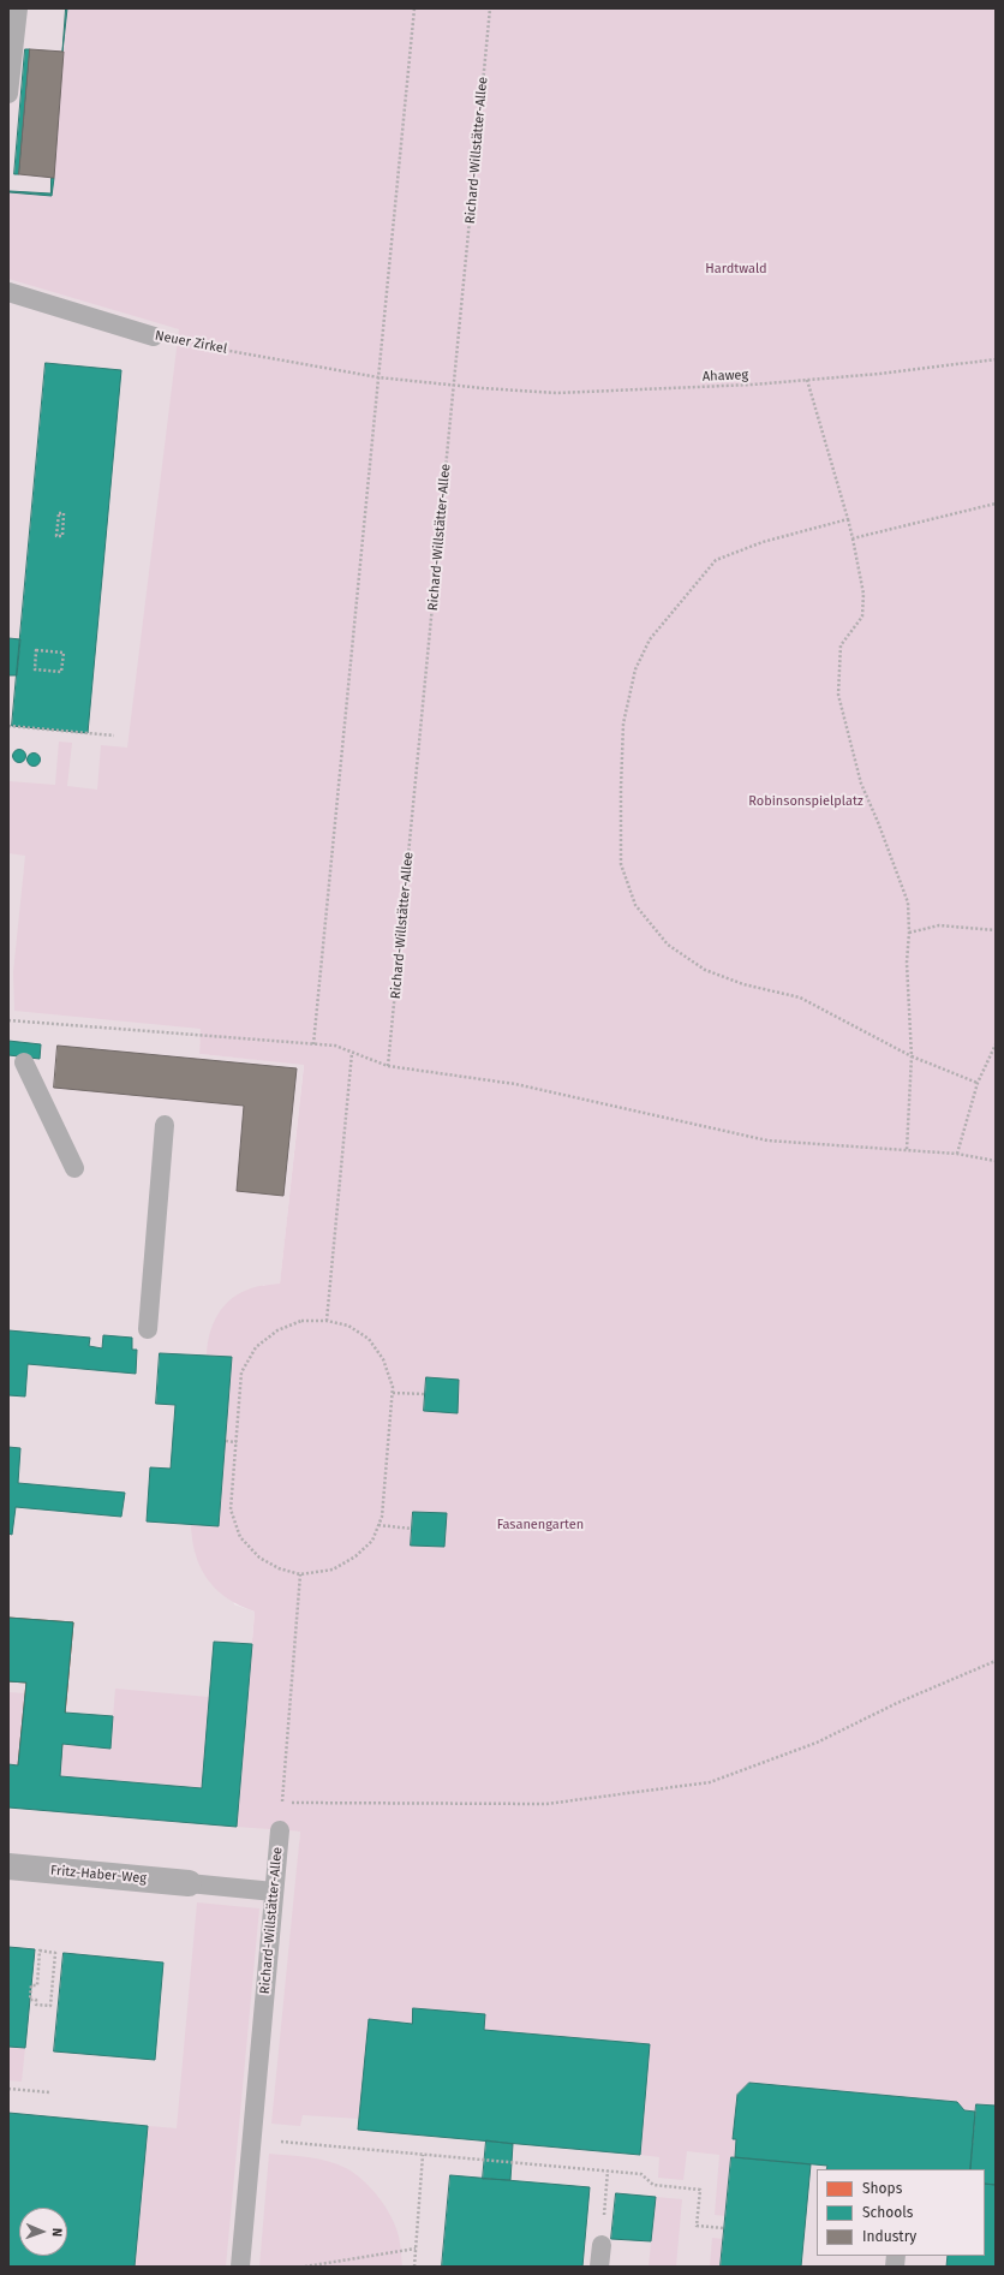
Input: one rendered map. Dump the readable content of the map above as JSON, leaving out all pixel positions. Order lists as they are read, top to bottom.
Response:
{
  "streets": {
    "street": ["Fritz-Haber-Weg"],
    "lane": ["Richard-Willstätter-Allee", "Neuer Zirkel"],
    "path": ["Ahaweg"]
  },
  "crossings": [
    ["Richard-Willstätter-Allee", "Neuer Zirkel"],
    ["Richard-Willstätter-Allee", "Ahaweg"],
    ["Neuer Zirkel", "Ahaweg"]
  ],
  "parks": ["Hardtwald", "Robinsonspielplatz", "Fasanengarten"],
  "legend": ["Shops", "Schools", "Industry"],
  "north": "right"
}
